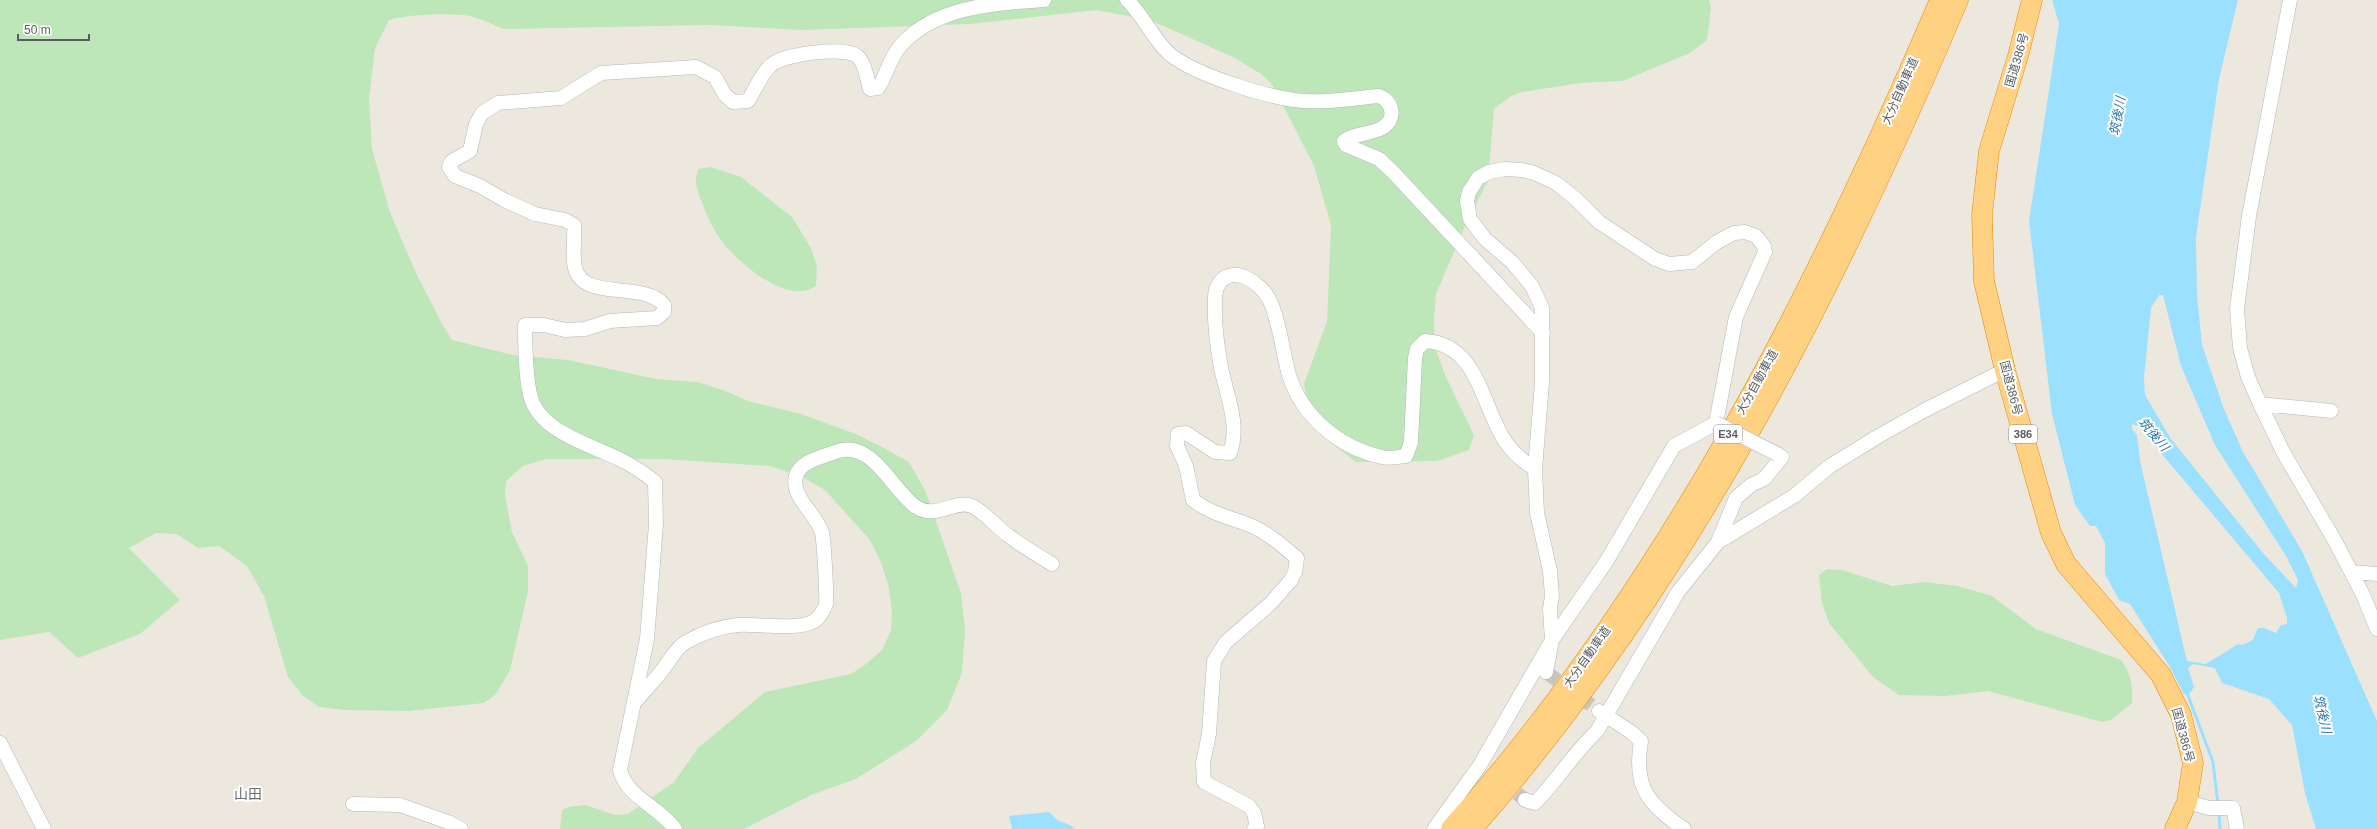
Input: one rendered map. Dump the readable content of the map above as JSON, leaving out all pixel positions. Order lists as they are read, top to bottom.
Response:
{
  "streets": {
    "highway": [
      "国道386号",
      "大分自動車道",
      "E34",
      "386"
    ]
  },
  "districts": ["山田"],
  "water": ["筑後川"],
  "scale_bar": "50 m"
}
